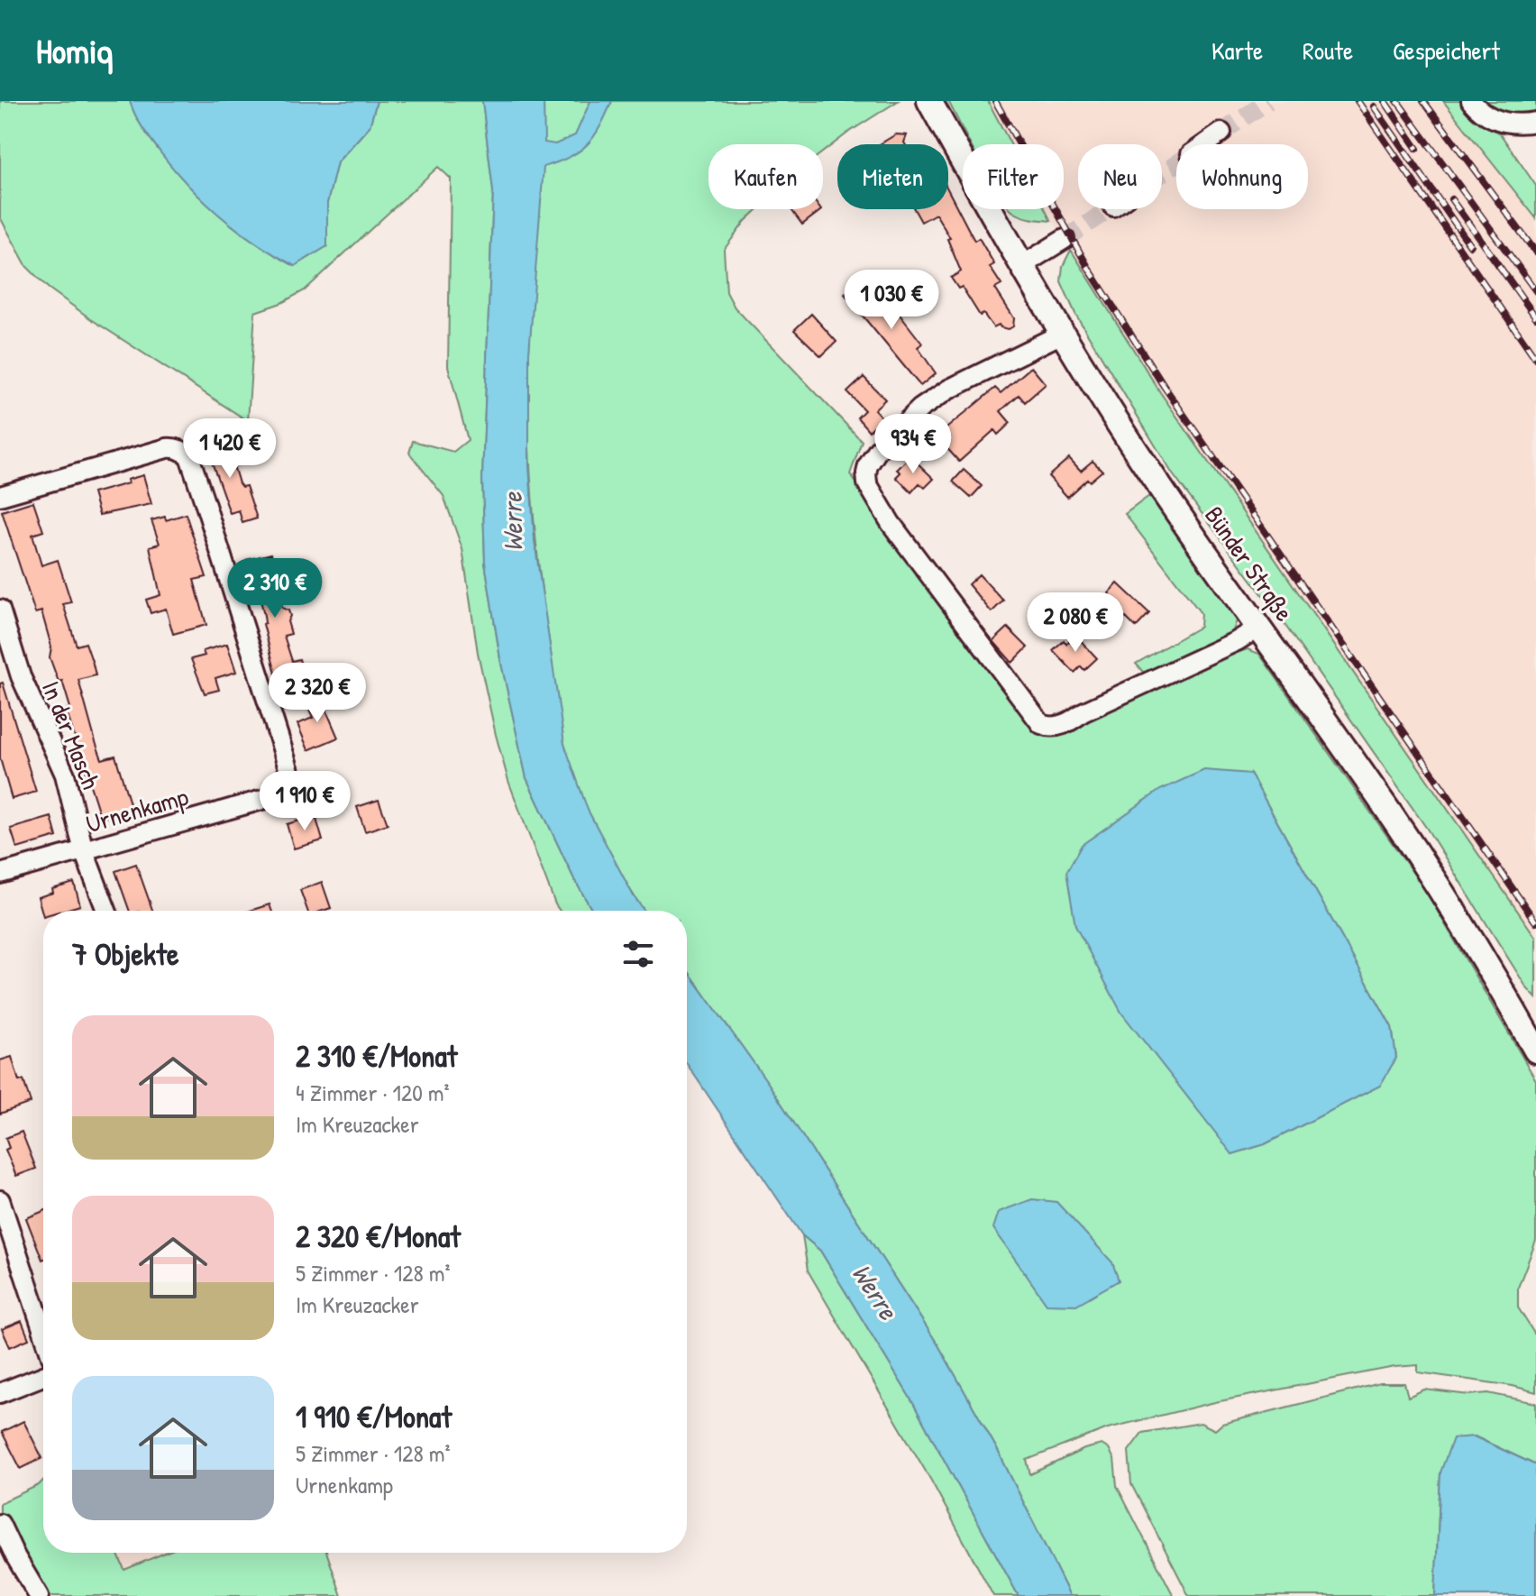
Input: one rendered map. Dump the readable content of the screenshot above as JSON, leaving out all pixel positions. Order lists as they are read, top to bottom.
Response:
{
  "streets": {
    "main road": ["Bünder Straße"],
    "street": ["In der Masch", "Urnenkamp"]
  },
  "crossings": [
    ["In der Masch", "Urnenkamp"]
  ],
  "water": ["Werre"],
  "page": {
    "header": "Homiq",
    "nav": ["Karte", "Route", "Gespeichert"],
    "chip": [
      "Kaufen",
      "Mieten",
      "Filter",
      "Neu",
      "Wohnung"
    ],
    "price": [
      "1 030 €",
      "934 €",
      "1 420 €",
      "2 310 €",
      "2 080 €",
      "2 320 €",
      "1 910 €"
    ],
    "heading": "7 Objekte",
    "list": [
      {
        "name": "2 310 €/Monat",
        "note": "4 Zimmer · 120 m² · Im Kreuzacker"
      },
      {
        "name": "2 320 €/Monat",
        "note": "5 Zimmer · 128 m² · Im Kreuzacker"
      },
      {
        "name": "1 910 €/Monat",
        "note": "5 Zimmer · 128 m² · Urnenkamp"
      }
    ]
  }
}
